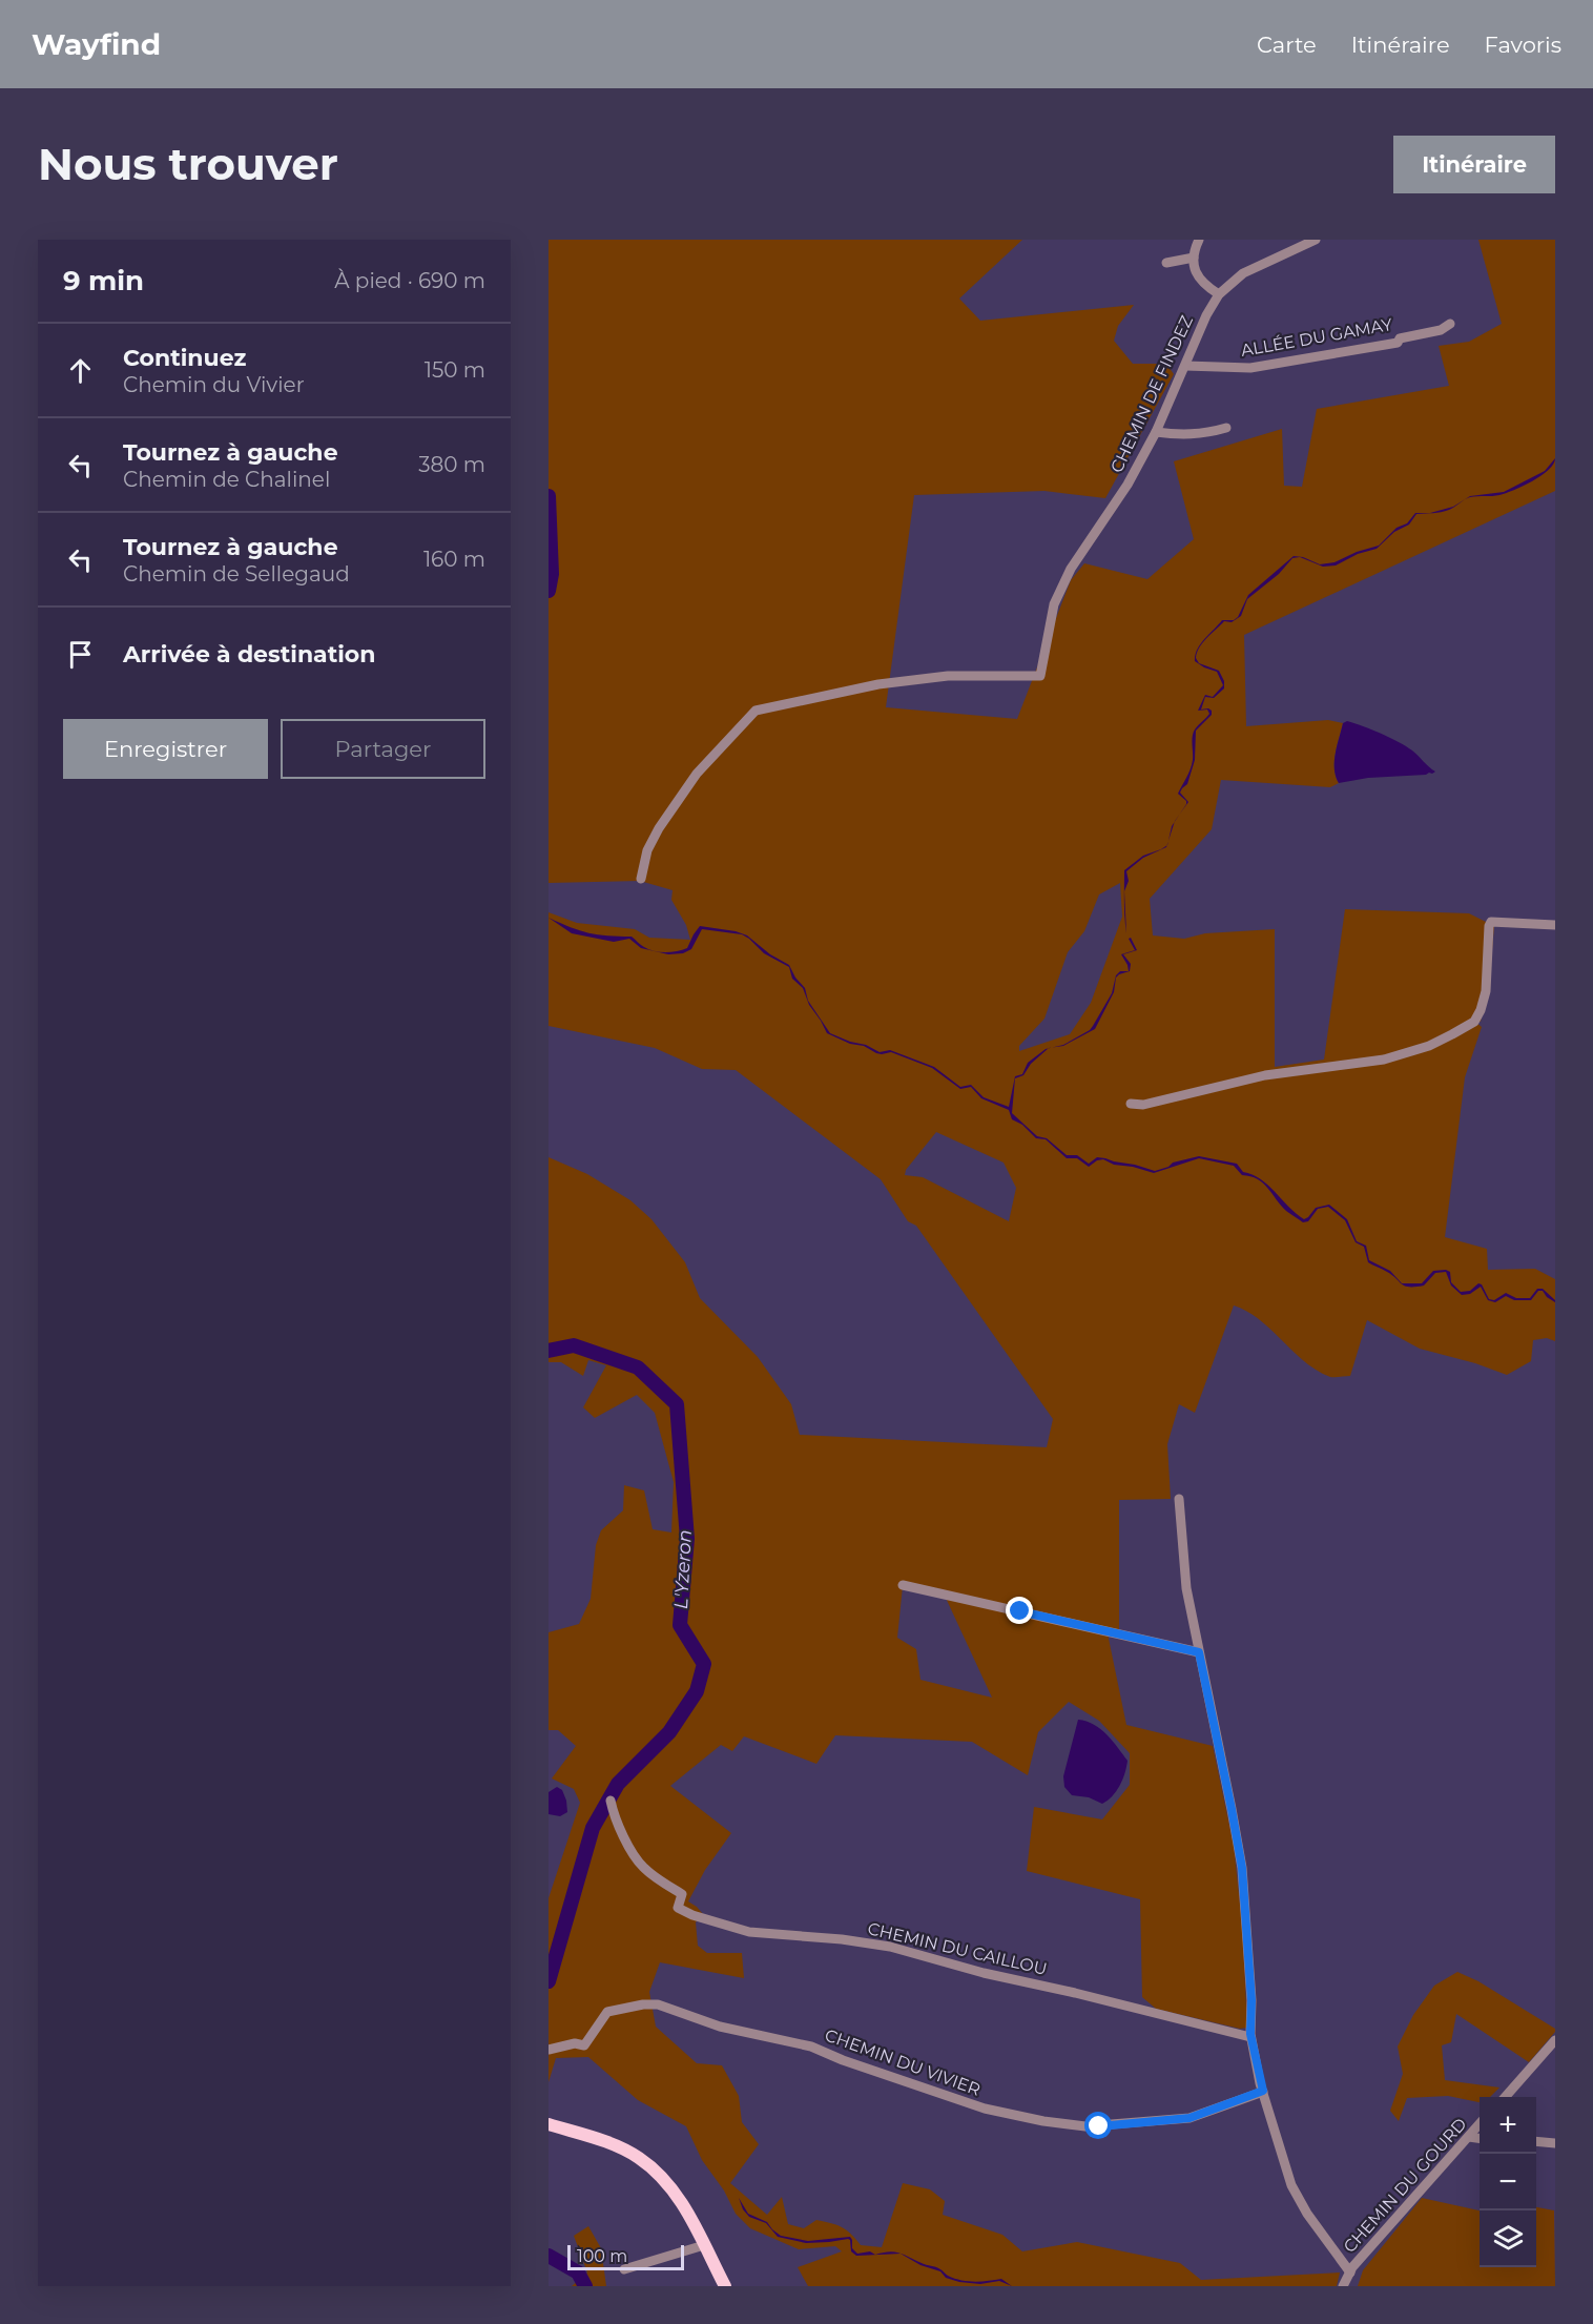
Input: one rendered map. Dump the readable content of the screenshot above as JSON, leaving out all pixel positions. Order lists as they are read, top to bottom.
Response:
{
  "streets": {
    "street": [
      "ALLÉE DU GAMAY",
      "CHEMIN DE FINDEZ",
      "CHEMIN DU CAILLOU",
      "CHEMIN DU VIVIER",
      "CHEMIN DU GOURD"
    ]
  },
  "crossings": [
    ["ALLÉE DU GAMAY", "CHEMIN DE FINDEZ"]
  ],
  "water": ["L'Yzeron"],
  "scale_bar": "100 m",
  "page": {
    "header": "Wayfind",
    "nav": ["Carte", "Itinéraire", "Favoris"],
    "buttons": [
      "Itinéraire",
      ["Enregistrer", "Partager"]
    ],
    "title": "Nous trouver",
    "heading": ["9 min", "À pied · 690 m"],
    "list": [
      ["Continuez", "Chemin du Vivier", "150 m"],
      ["Tournez à gauche", "Chemin de Chalinel", "380 m"],
      ["Tournez à gauche", "Chemin de Sellegaud", "160 m"],
      "Arrivée à destination"
    ],
    "map_buttons": ["+", "−"],
    "scale": "100 m"
  }
}
